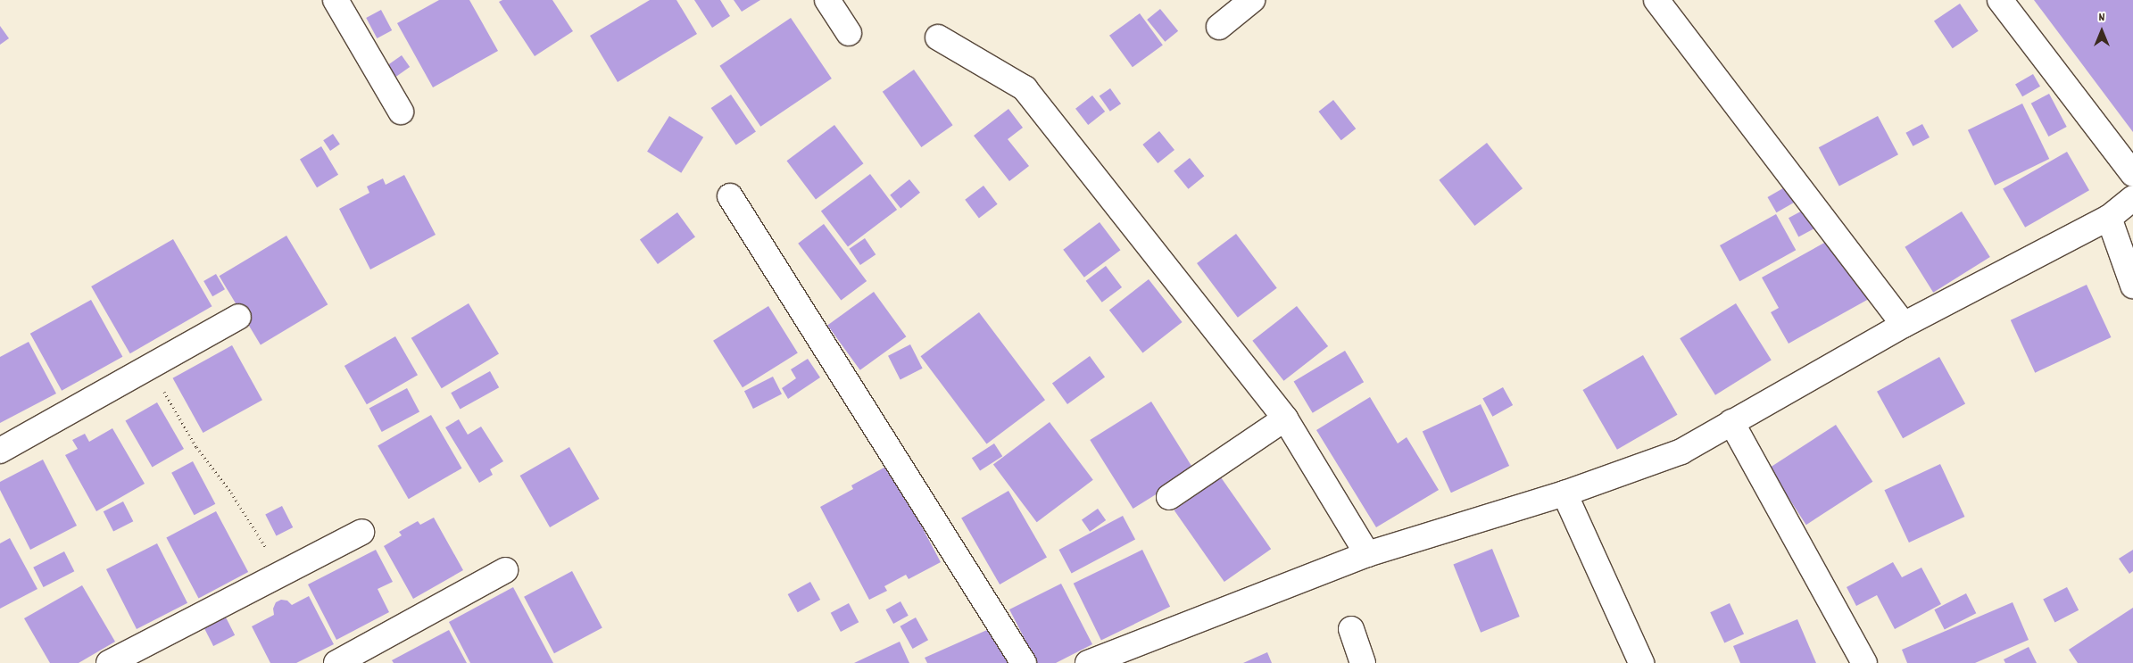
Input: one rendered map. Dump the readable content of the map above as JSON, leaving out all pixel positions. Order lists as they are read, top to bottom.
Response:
{
  "north": "top"
}
